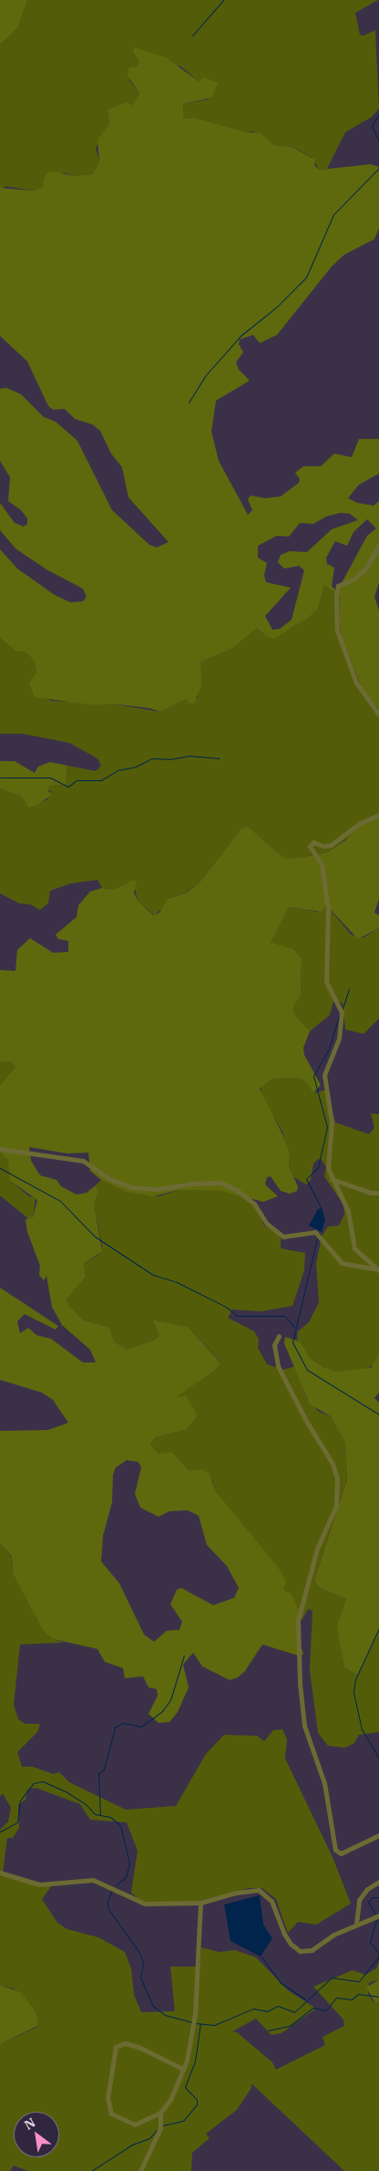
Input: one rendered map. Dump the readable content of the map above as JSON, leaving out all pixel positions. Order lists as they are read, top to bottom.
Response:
{
  "north": "top left"
}
